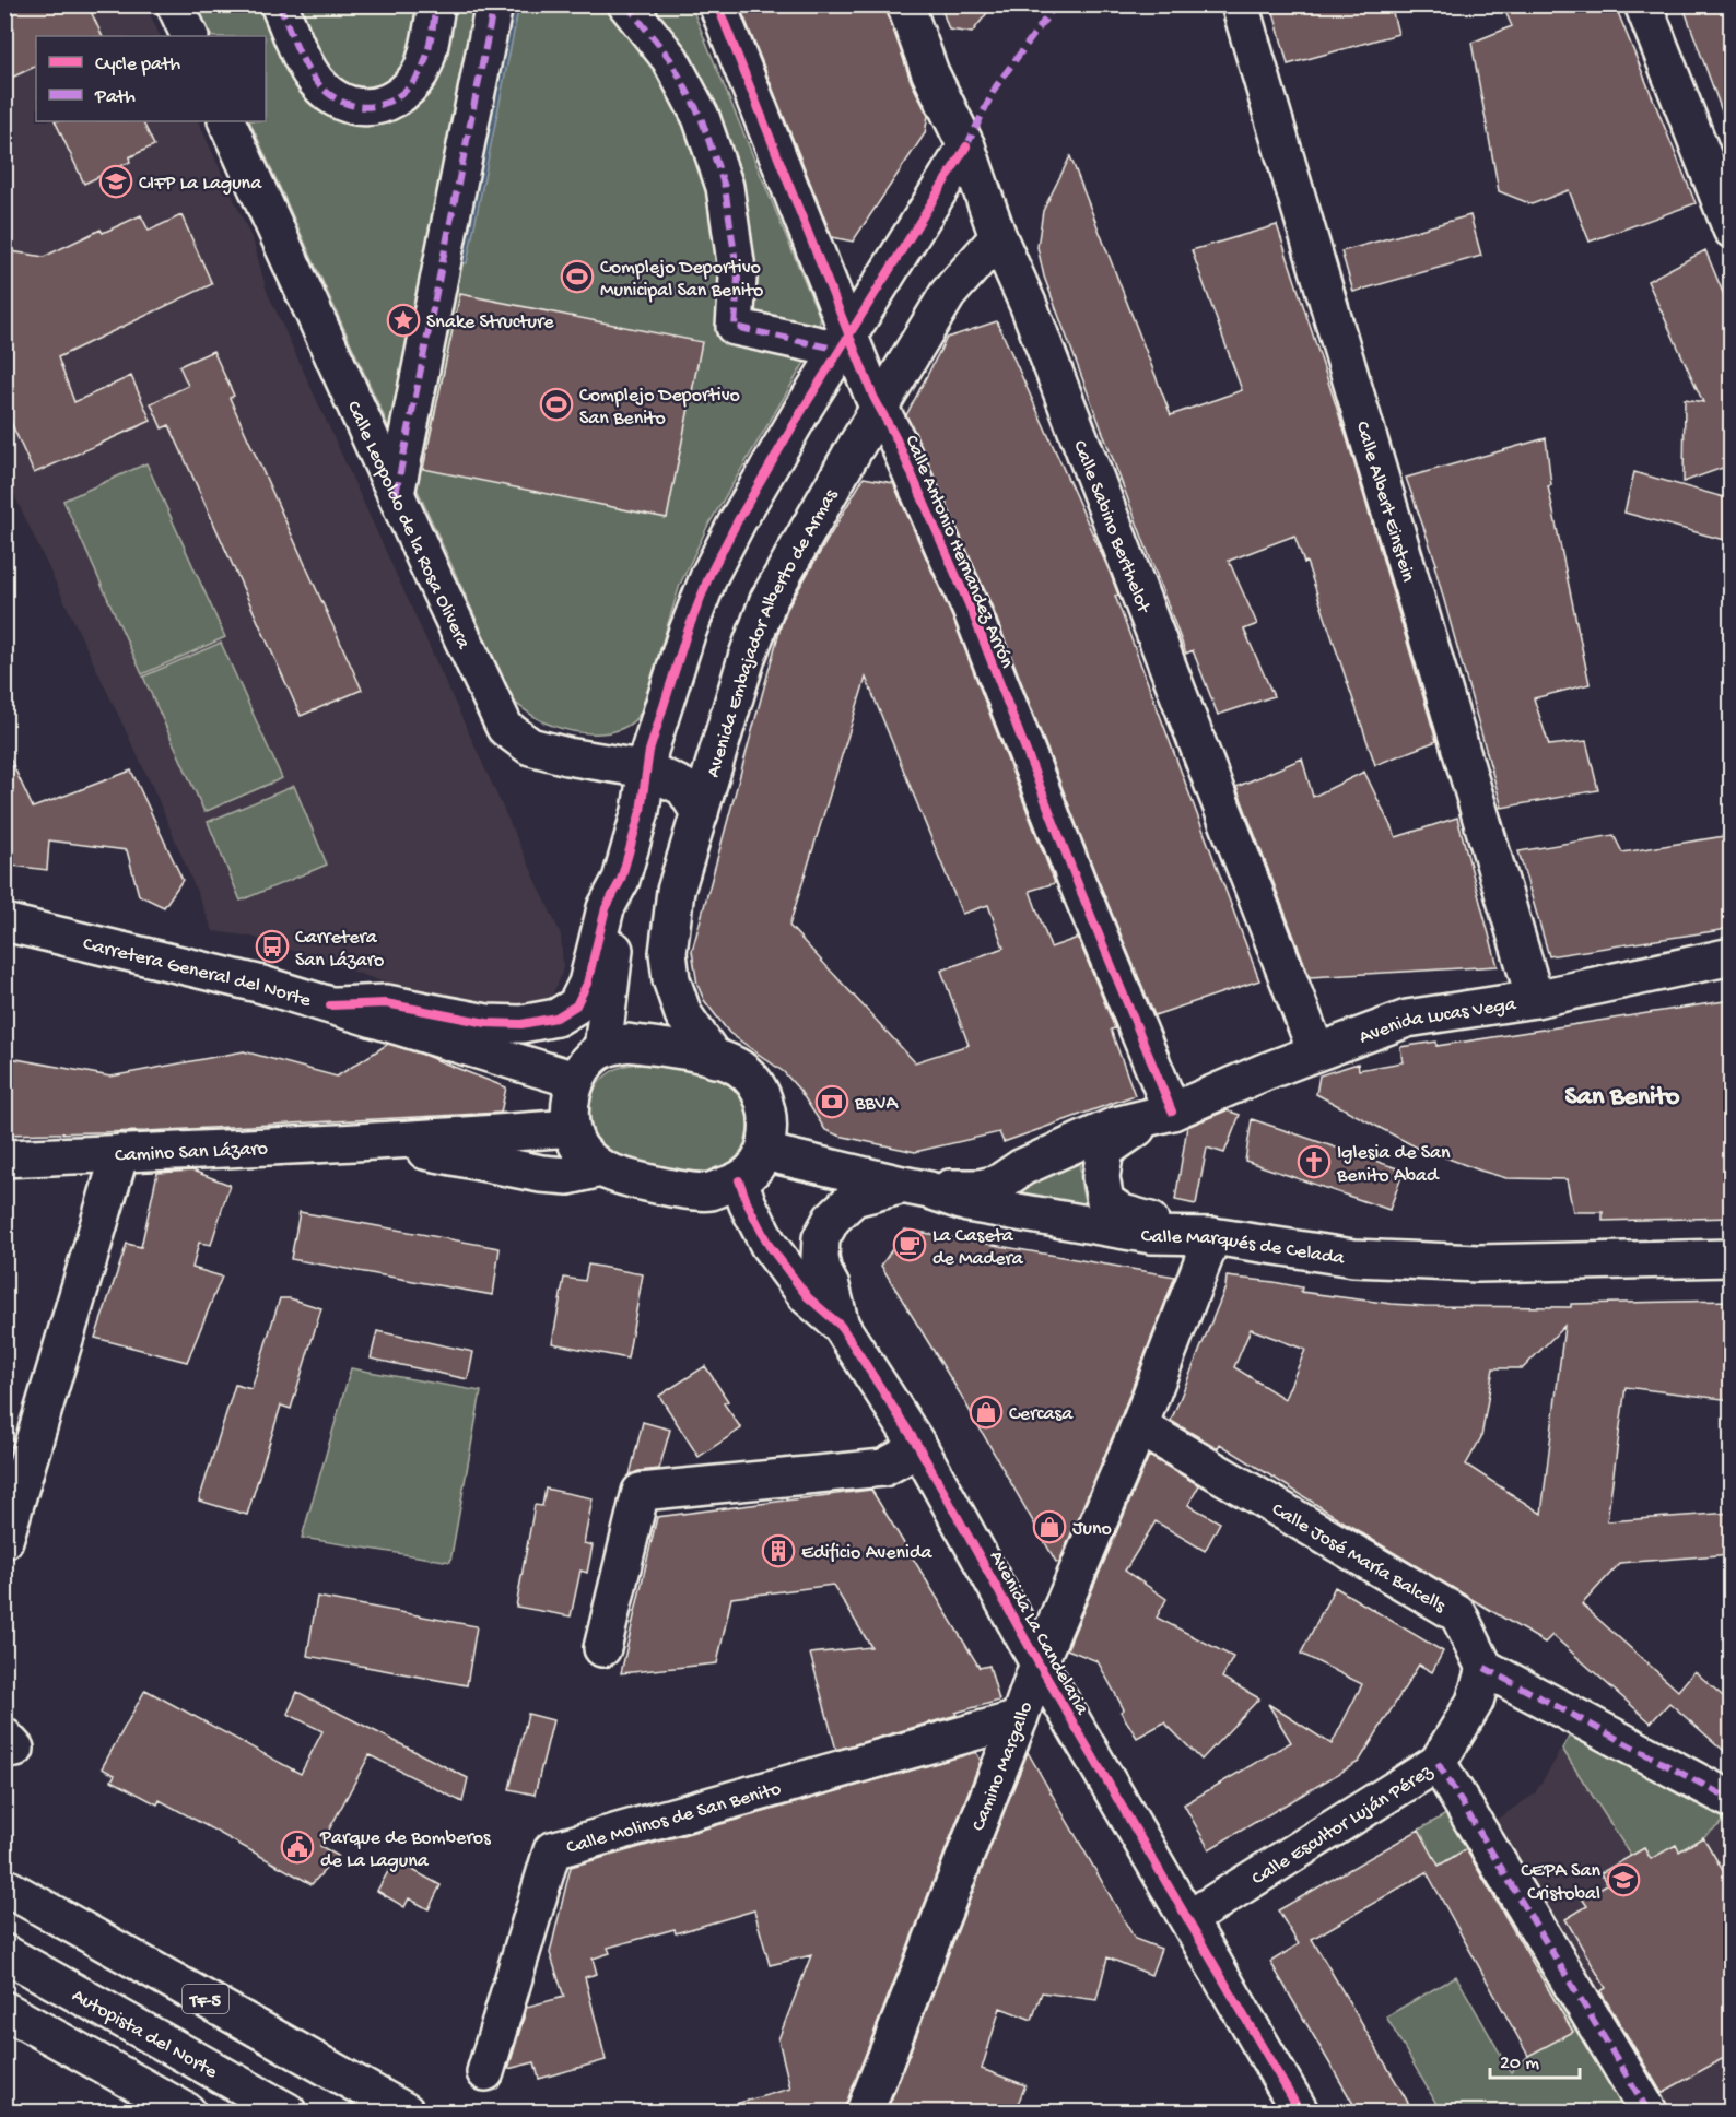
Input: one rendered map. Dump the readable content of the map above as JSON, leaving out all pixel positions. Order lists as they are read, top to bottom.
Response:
{
  "streets": {
    "main road": [
      "Calle Albert Einstein",
      "Calle Leopoldo de la Rosa Olivera",
      "Calle Sabino Berthelot",
      "Calle Antonio Hernandez Arrón",
      "Avenida Embajador Alberto de Armas",
      "Carretera General del Norte",
      "Avenida Lucas Vega",
      "Camino San Lázaro",
      "Calle Marqués de Celada",
      "Calle José María Balcells",
      "Avenida La Candelaria",
      "Camino Margallo",
      "Calle Molinos de San Benito",
      "Calle Escultor Luján Pérez",
      "TF-5",
      "Autopista del Norte"
    ]
  },
  "crossings": [
    ["Calle Albert Einstein", "Avenida Lucas Vega"],
    ["Calle Leopoldo de la Rosa Olivera", "Avenida Embajador Alberto de Armas"],
    ["Calle Sabino Berthelot", "Avenida Embajador Alberto de Armas"],
    ["Calle Sabino Berthelot", "Avenida Lucas Vega"],
    ["Calle Antonio Hernandez Arrón", "Avenida Embajador Alberto de Armas"],
    ["Calle Antonio Hernandez Arrón", "Avenida Lucas Vega"],
    ["Avenida Embajador Alberto de Armas", "Carretera General del Norte"],
    ["Avenida Embajador Alberto de Armas", "Camino San Lázaro"],
    ["Avenida Embajador Alberto de Armas", "Calle Marqués de Celada"],
    ["Avenida Embajador Alberto de Armas", "Avenida La Candelaria"],
    ["Carretera General del Norte", "Camino San Lázaro"],
    ["Carretera General del Norte", "Calle Marqués de Celada"],
    ["Carretera General del Norte", "Avenida La Candelaria"],
    ["Avenida Lucas Vega", "Calle Marqués de Celada"],
    ["Avenida Lucas Vega", "Camino Margallo"],
    ["Camino San Lázaro", "Calle Marqués de Celada"],
    ["Camino San Lázaro", "Avenida La Candelaria"],
    ["Calle Marqués de Celada", "Avenida La Candelaria"],
    ["Calle Marqués de Celada", "Camino Margallo"],
    ["Calle José María Balcells", "Camino Margallo"],
    ["Calle José María Balcells", "Calle Escultor Luján Pérez"],
    ["Avenida La Candelaria", "Camino Margallo"],
    ["Avenida La Candelaria", "Calle Escultor Luján Pérez"],
    ["Camino Margallo", "Calle Molinos de San Benito"]
  ],
  "districts": ["San Benito"],
  "places": {
    "school or university": ["CIFP La Laguna", "CEPA San Cristobal"],
    "sports": ["Complejo Deportivo Municipal San Benito", "Complejo Deportivo San Benito"],
    "place": ["Snake Structure"],
    "bus stop": ["Carretera San Lázaro"],
    "bank": ["BBVA"],
    "church": ["Iglesia de San Benito Abad"],
    "cafe": ["La Caseta de Madera"],
    "shop": ["Cercasa", "Juno"],
    "building": ["Edificio Avenida"],
    "public building": ["Parque de Bomberos de La Laguna"]
  },
  "legend": ["Cycle path", "Path"],
  "scale_bar": "20 m"
}
